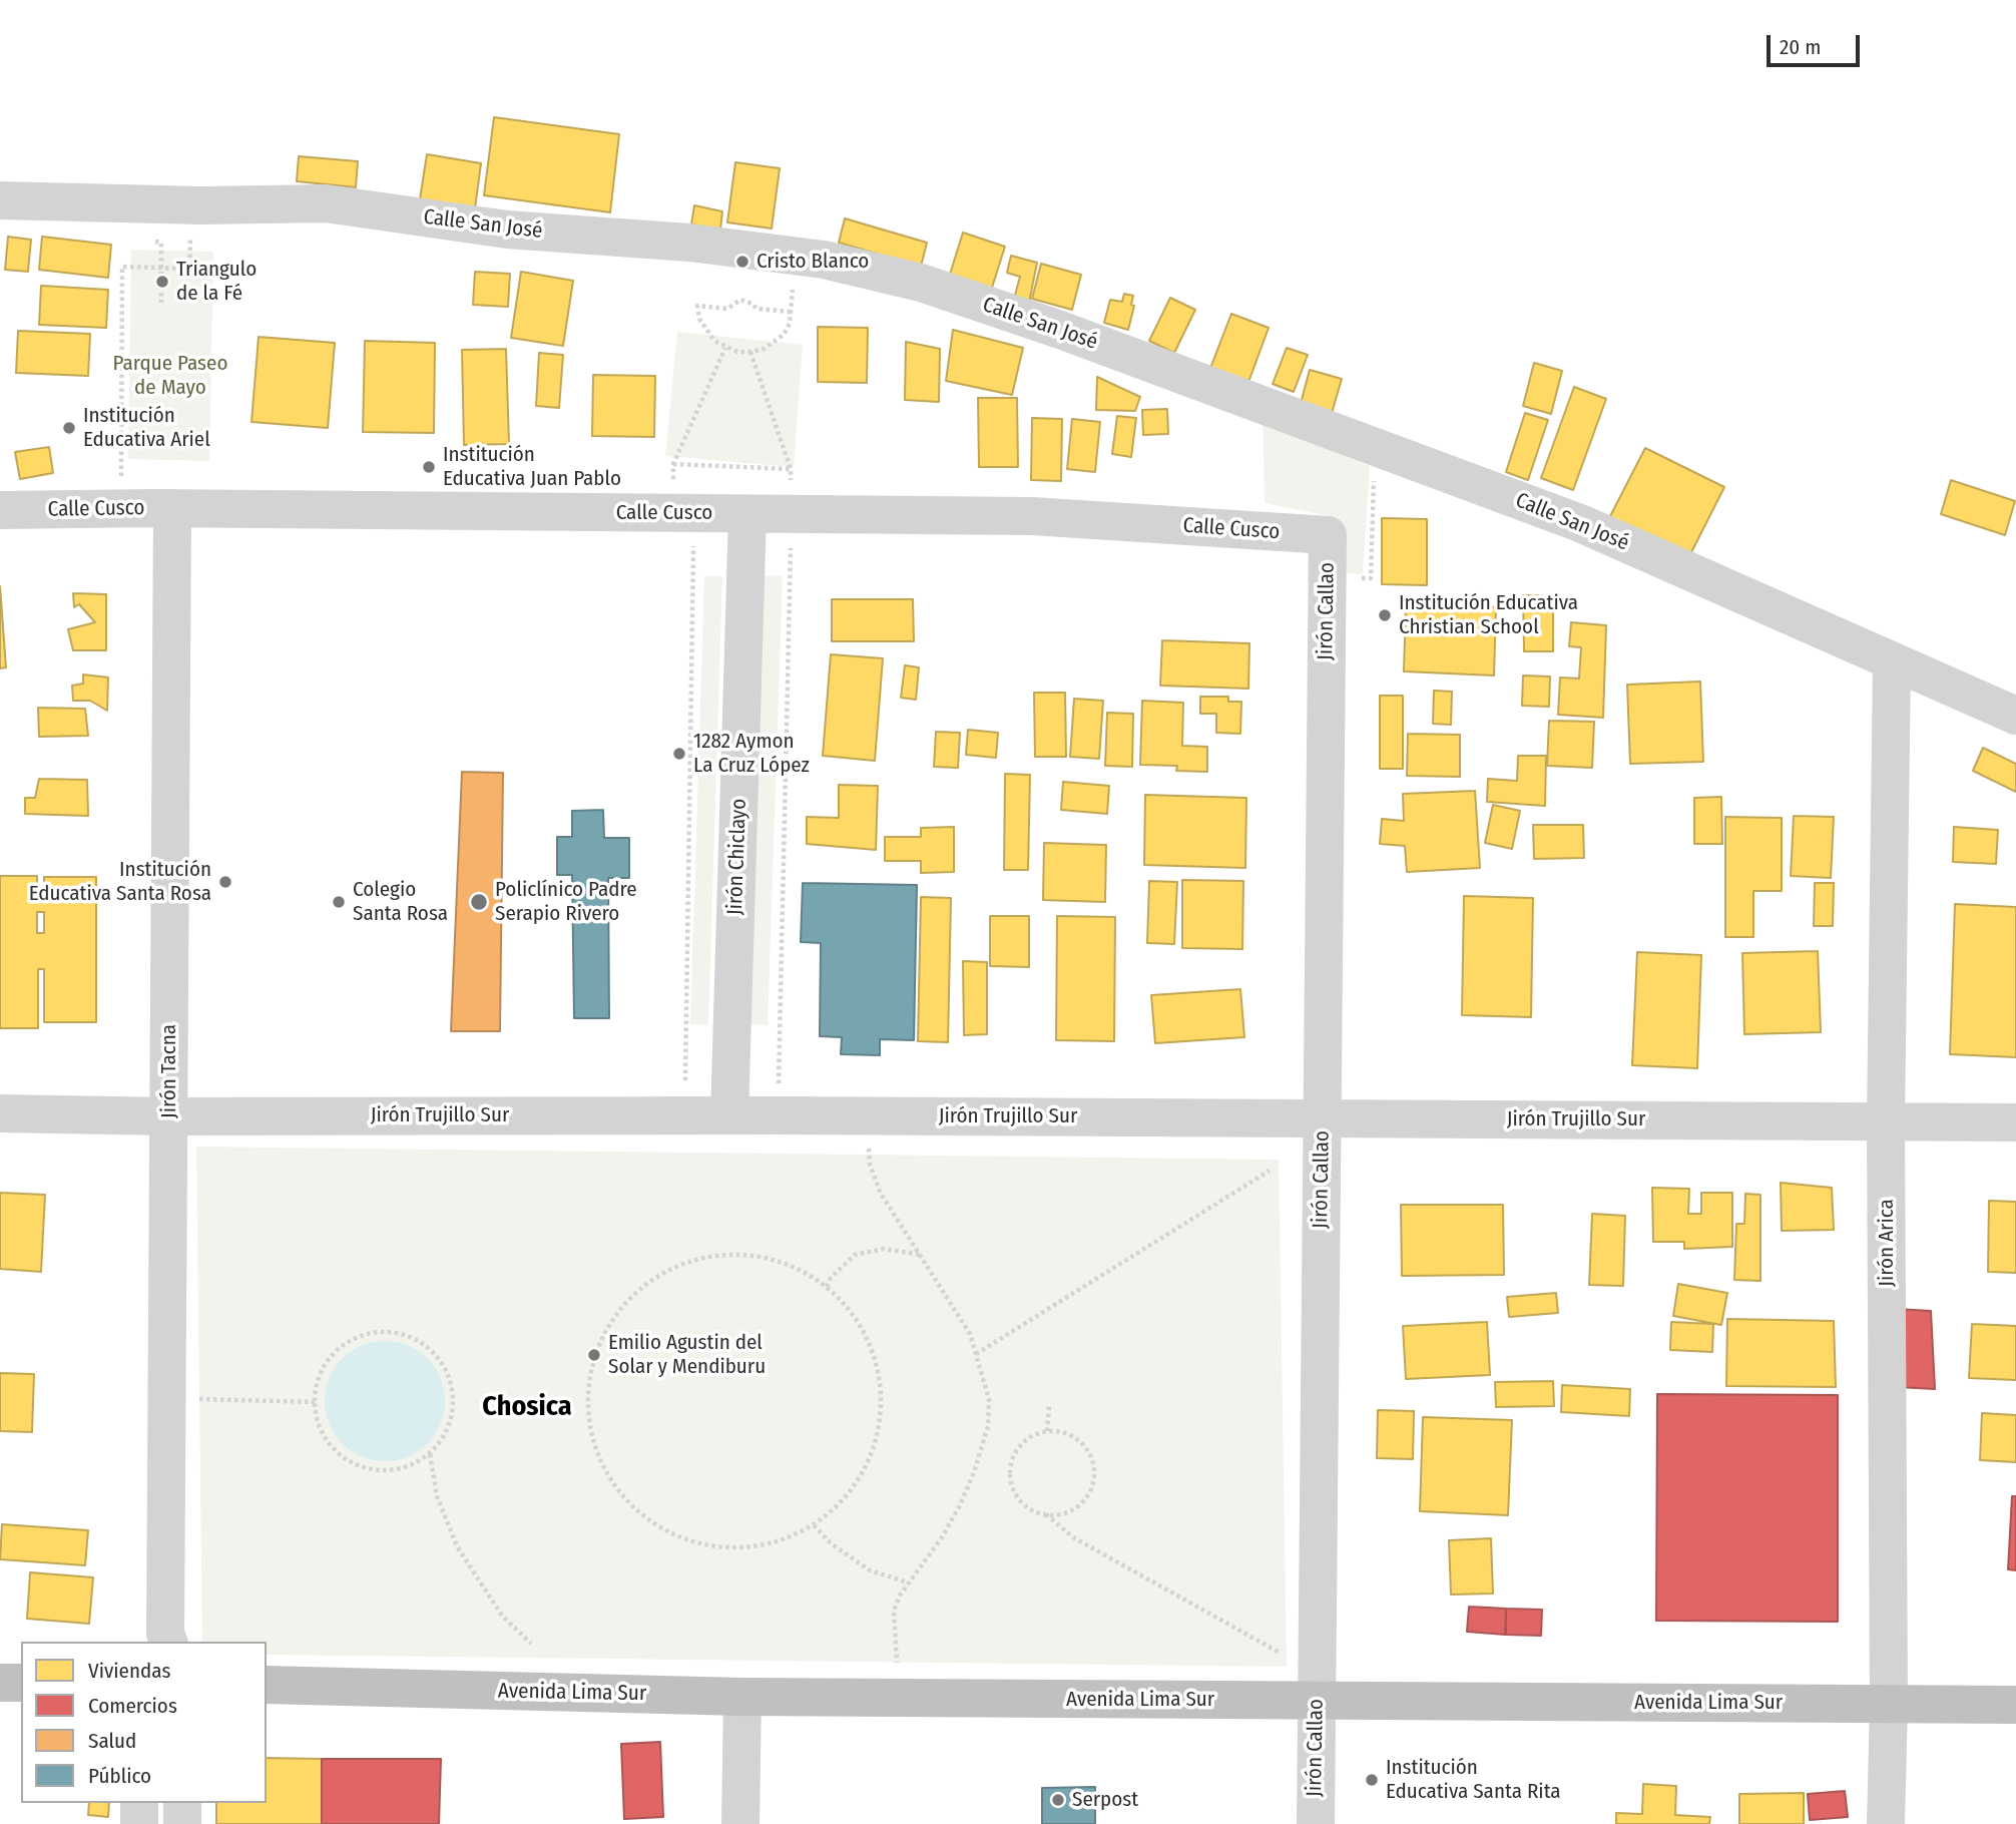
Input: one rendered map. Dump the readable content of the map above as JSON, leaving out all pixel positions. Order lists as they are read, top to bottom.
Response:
{
  "streets": {
    "highway": ["Avenida Lima Sur"],
    "street": [
      "Calle San José",
      "Calle Cusco",
      "Jirón Callao",
      "Jirón Chiclayo",
      "Jirón Tacna",
      "Jirón Trujillo Sur",
      "Jirón Arica"
    ]
  },
  "crossings": [
    ["Calle San José", "Jirón Arica"],
    ["Calle Cusco", "Jirón Callao"],
    ["Calle Cusco", "Jirón Chiclayo"],
    ["Calle Cusco", "Jirón Tacna"],
    ["Jirón Callao", "Jirón Trujillo Sur"],
    ["Jirón Callao", "Avenida Lima Sur"],
    ["Jirón Chiclayo", "Jirón Trujillo Sur"],
    ["Jirón Tacna", "Jirón Trujillo Sur"],
    ["Jirón Trujillo Sur", "Jirón Arica"],
    ["Jirón Arica", "Avenida Lima Sur"]
  ],
  "districts": ["Chosica"],
  "parks": ["Parque Paseo de Mayo"],
  "places": [
    "Cristo Blanco",
    "Triangulo de la Fé",
    "Institución Educativa Ariel",
    "Institución Educativa Juan Pablo",
    "Institución Educativa Christian School",
    "1282 Aymon La Cruz López",
    "Institución Educativa Santa Rosa",
    "Colegio Santa Rosa",
    "Policlínico Padre Serapio Rivero",
    "Emilio Agustin del Solar y Mendiburu",
    "Institución Educativa Santa Rita",
    "Serpost"
  ],
  "legend": [
    "Viviendas",
    "Comercios",
    "Salud",
    "Público"
  ],
  "scale_bar": "20 m"
}
